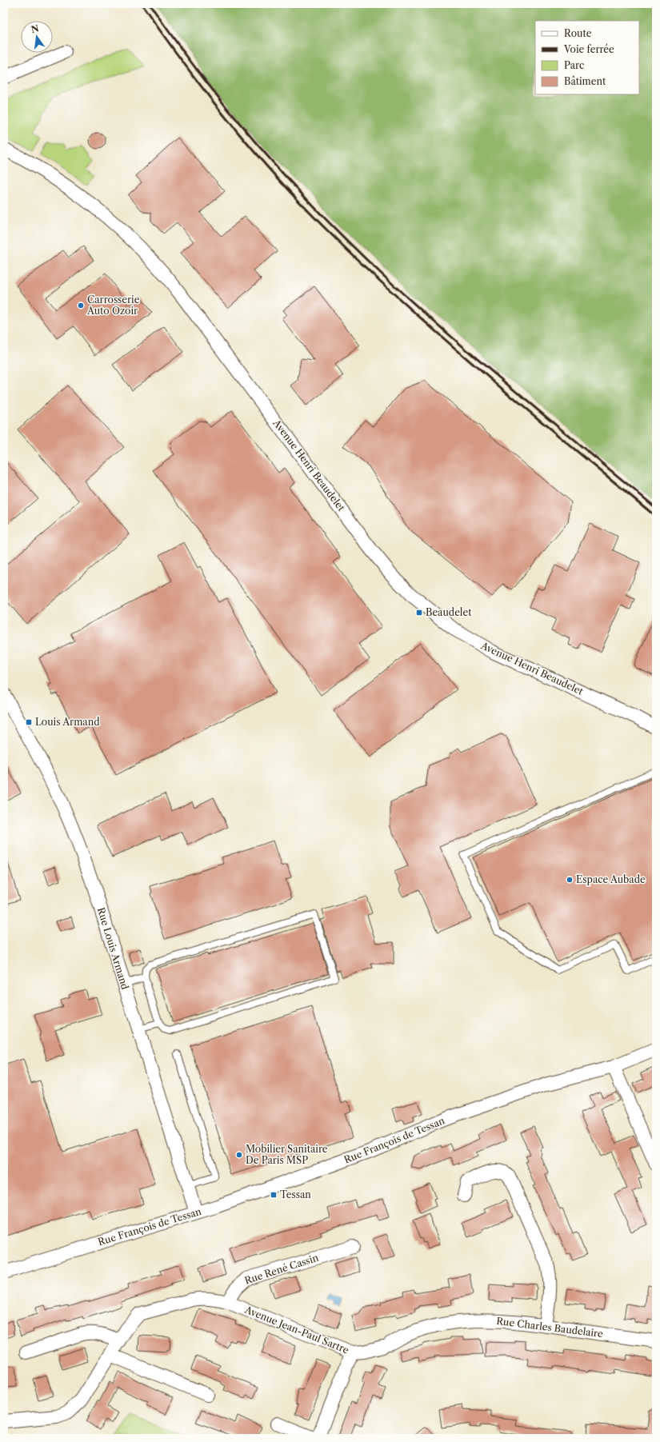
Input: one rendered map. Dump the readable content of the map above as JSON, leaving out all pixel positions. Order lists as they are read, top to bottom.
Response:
{
  "streets": {
    "street": [
      "Avenue Henri Beaudelet",
      "Rue Louis Armand",
      "Rue François de Tessan",
      "Rue René Cassin",
      "Rue Charles Baudelaire",
      "Avenue Jean-Paul Sartre"
    ]
  },
  "crossings": [
    ["Rue Louis Armand", "Rue François de Tessan"],
    ["Rue René Cassin", "Avenue Jean-Paul Sartre"],
    ["Rue Charles Baudelaire", "Avenue Jean-Paul Sartre"]
  ],
  "places": {
    "other": ["Carrosserie Auto Ozoir", "Espace Aubade", "Mobilier Sanitaire De Paris MSP"],
    "transit": ["Beaudelet", "Louis Armand", "Tessan"]
  },
  "legend": [
    "Route",
    "Voie ferrée",
    "Parc",
    "Bâtiment"
  ],
  "north": "top"
}
